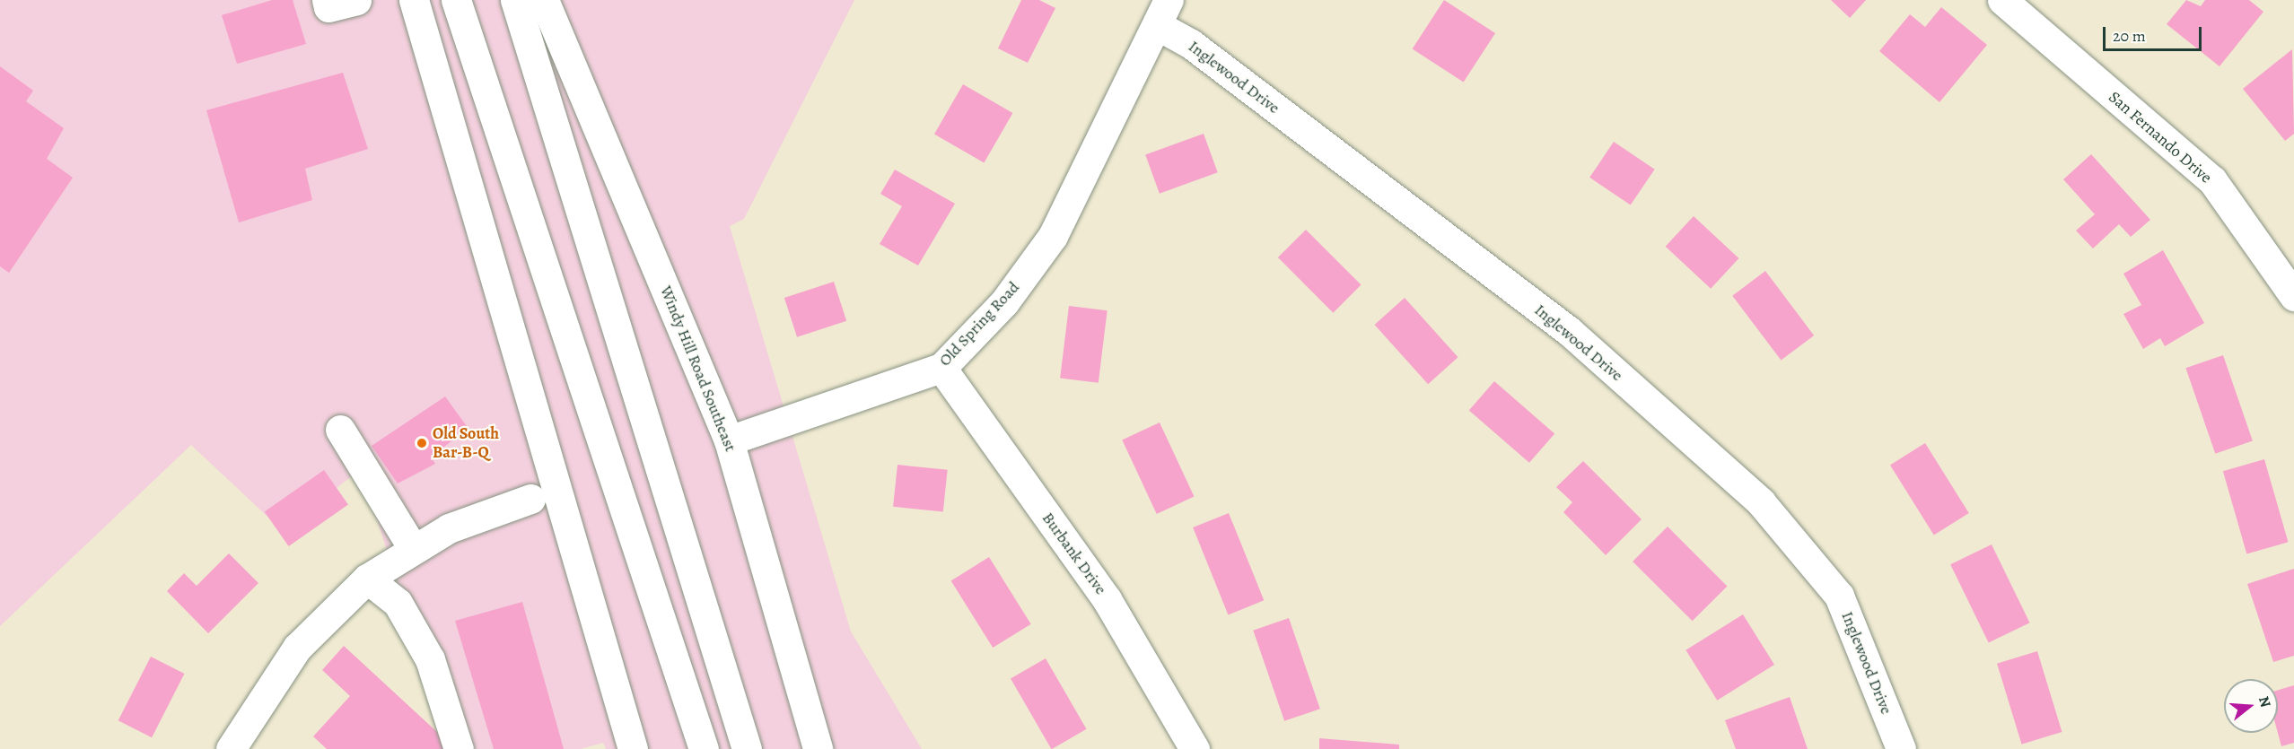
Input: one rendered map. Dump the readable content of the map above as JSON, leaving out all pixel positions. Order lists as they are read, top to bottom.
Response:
{
  "streets": {
    "street": [
      "Inglewood Drive",
      "San Fernando Drive",
      "Old Spring Road",
      "Windy Hill Road Southeast",
      "Burbank Drive"
    ]
  },
  "crossings": [
    ["Inglewood Drive", "Old Spring Road"],
    ["Old Spring Road", "Windy Hill Road Southeast"],
    ["Old Spring Road", "Burbank Drive"]
  ],
  "places": ["Old South Bar-B-Q"],
  "scale_bar": "20 m",
  "north": "right"
}
